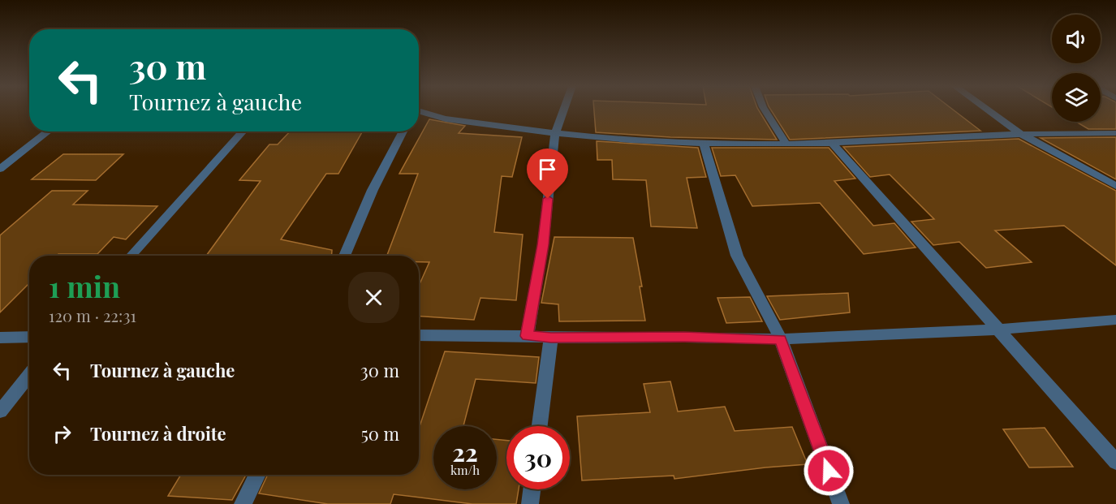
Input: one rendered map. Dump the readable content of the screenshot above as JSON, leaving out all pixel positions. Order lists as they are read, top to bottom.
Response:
{
  "page": {
    "turn": ["30 m", "Tournez à gauche"],
    "heading": ["1 min", "120 m · 22:31"],
    "list": [
      {
        "name": "Tournez à gauche",
        "value": "30 m"
      },
      {
        "name": "Tournez à droite",
        "value": "50 m"
      }
    ],
    "speed": "22 km/h",
    "limit": "30"
  }
}
